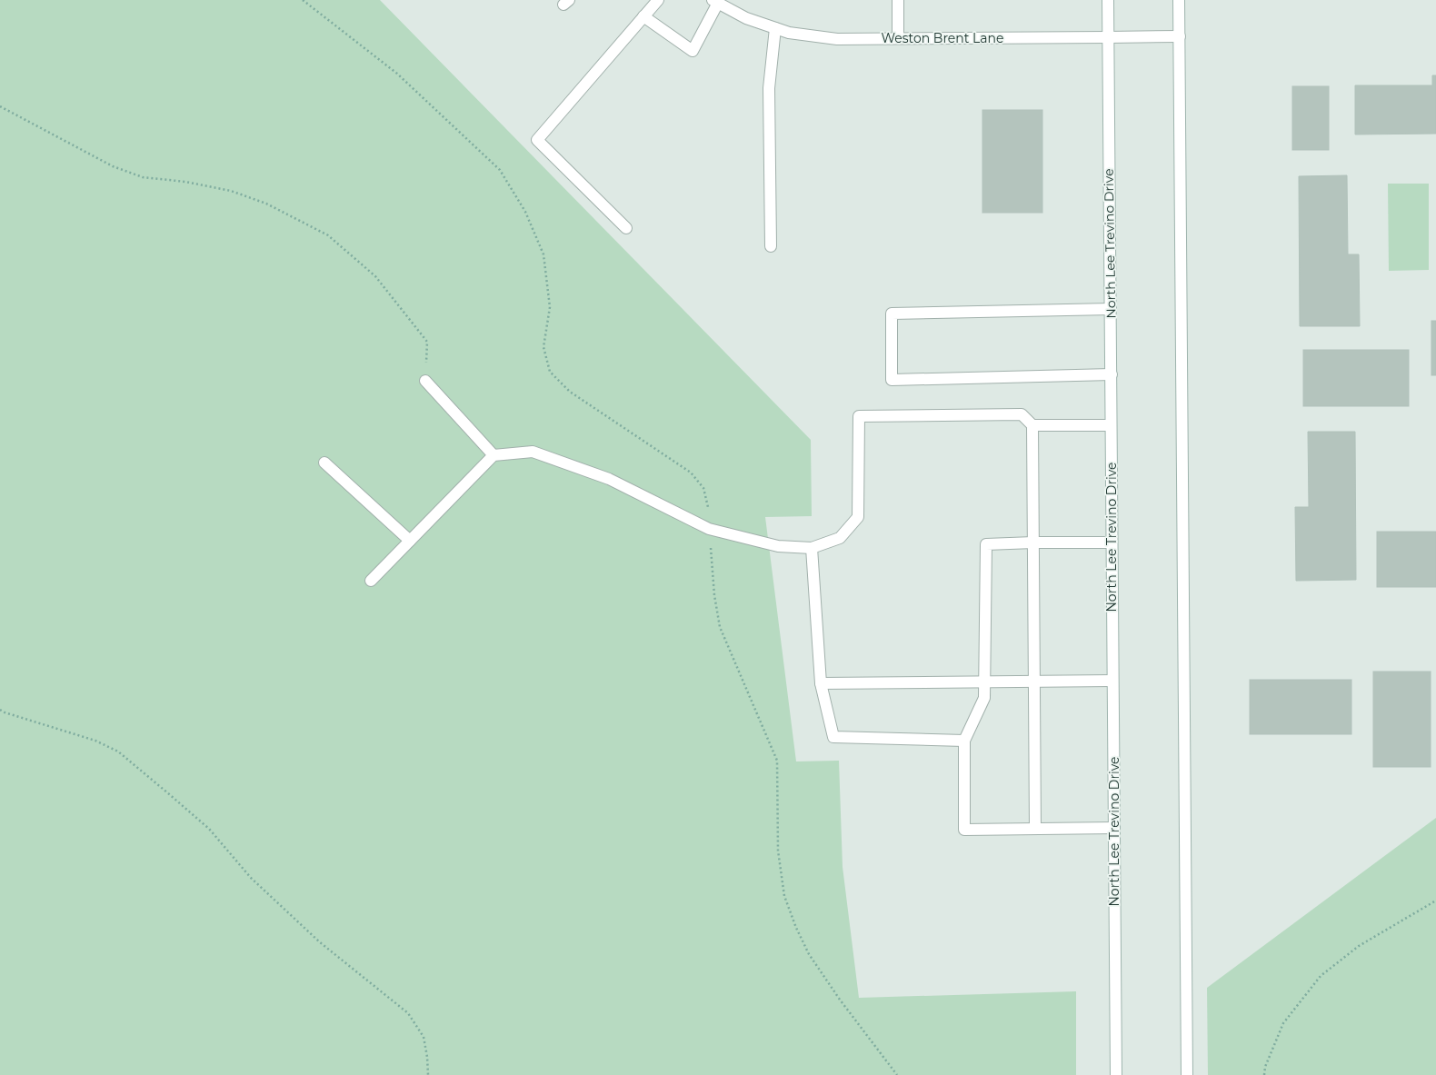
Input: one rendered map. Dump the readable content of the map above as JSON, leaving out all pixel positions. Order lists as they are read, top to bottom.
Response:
{
  "streets": {
    "main road": ["Weston Brent Lane", "North Lee Trevino Drive"]
  },
  "crossings": [
    ["Weston Brent Lane", "North Lee Trevino Drive"]
  ]
}
